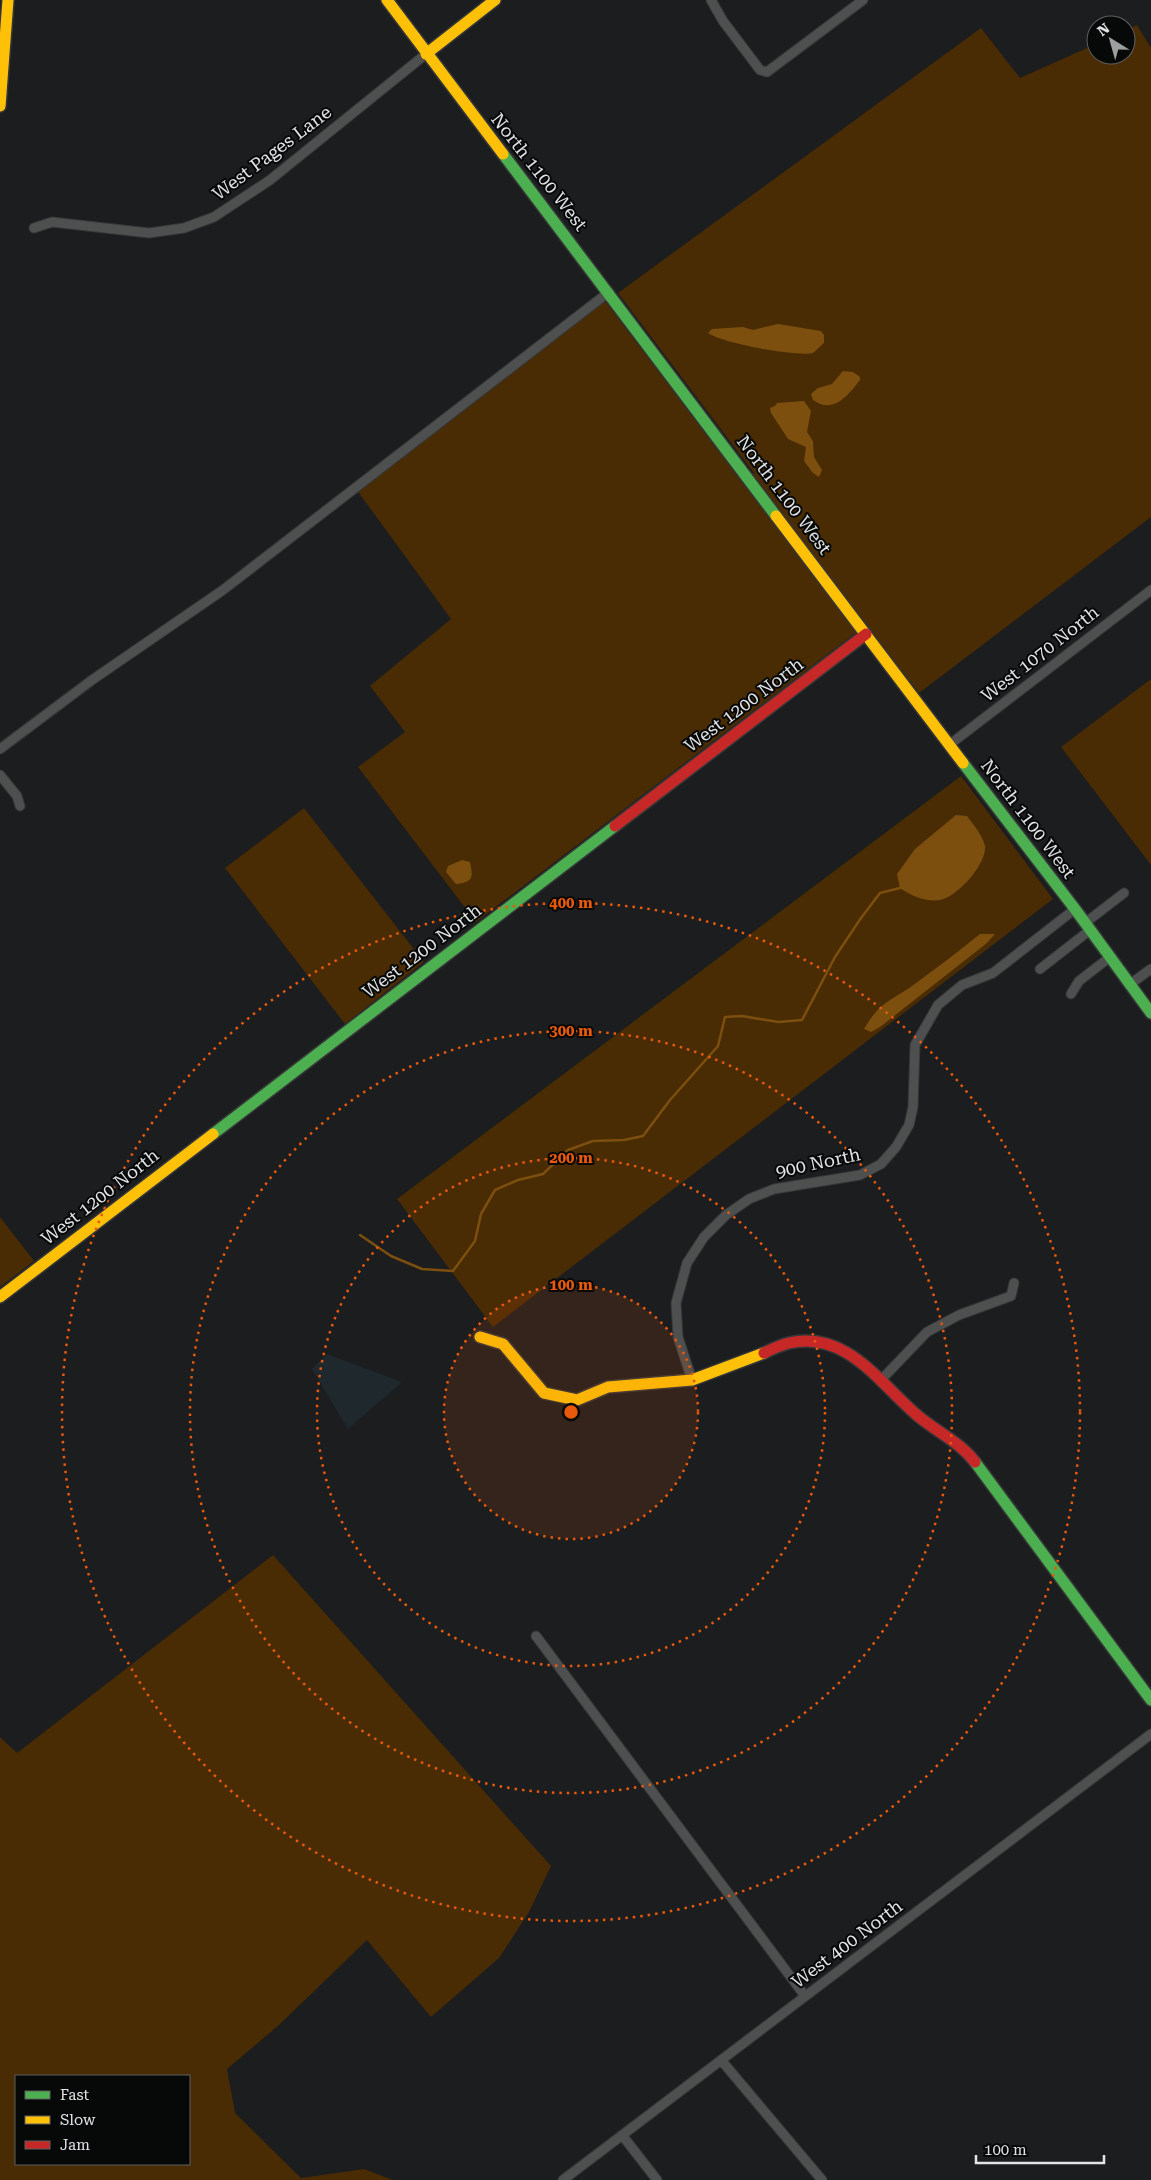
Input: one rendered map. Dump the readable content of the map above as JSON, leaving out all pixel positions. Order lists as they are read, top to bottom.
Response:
{
  "streets": {
    "main road": ["West Pages Lane", "North 1100 West", "West 1200 North"],
    "street": ["West 1070 North", "900 North", "West 400 North"]
  },
  "crossings": [
    ["West Pages Lane", "North 1100 West"],
    ["North 1100 West", "West 1070 North"],
    ["North 1100 West", "West 1200 North"],
    ["North 1100 West", "900 North"]
  ],
  "legend": ["Fast", "Slow", "Jam"],
  "scale_bar": "100 m",
  "north": "top left",
  "rings": [
    "400 m",
    "300 m",
    "200 m",
    "100 m"
  ]
}
